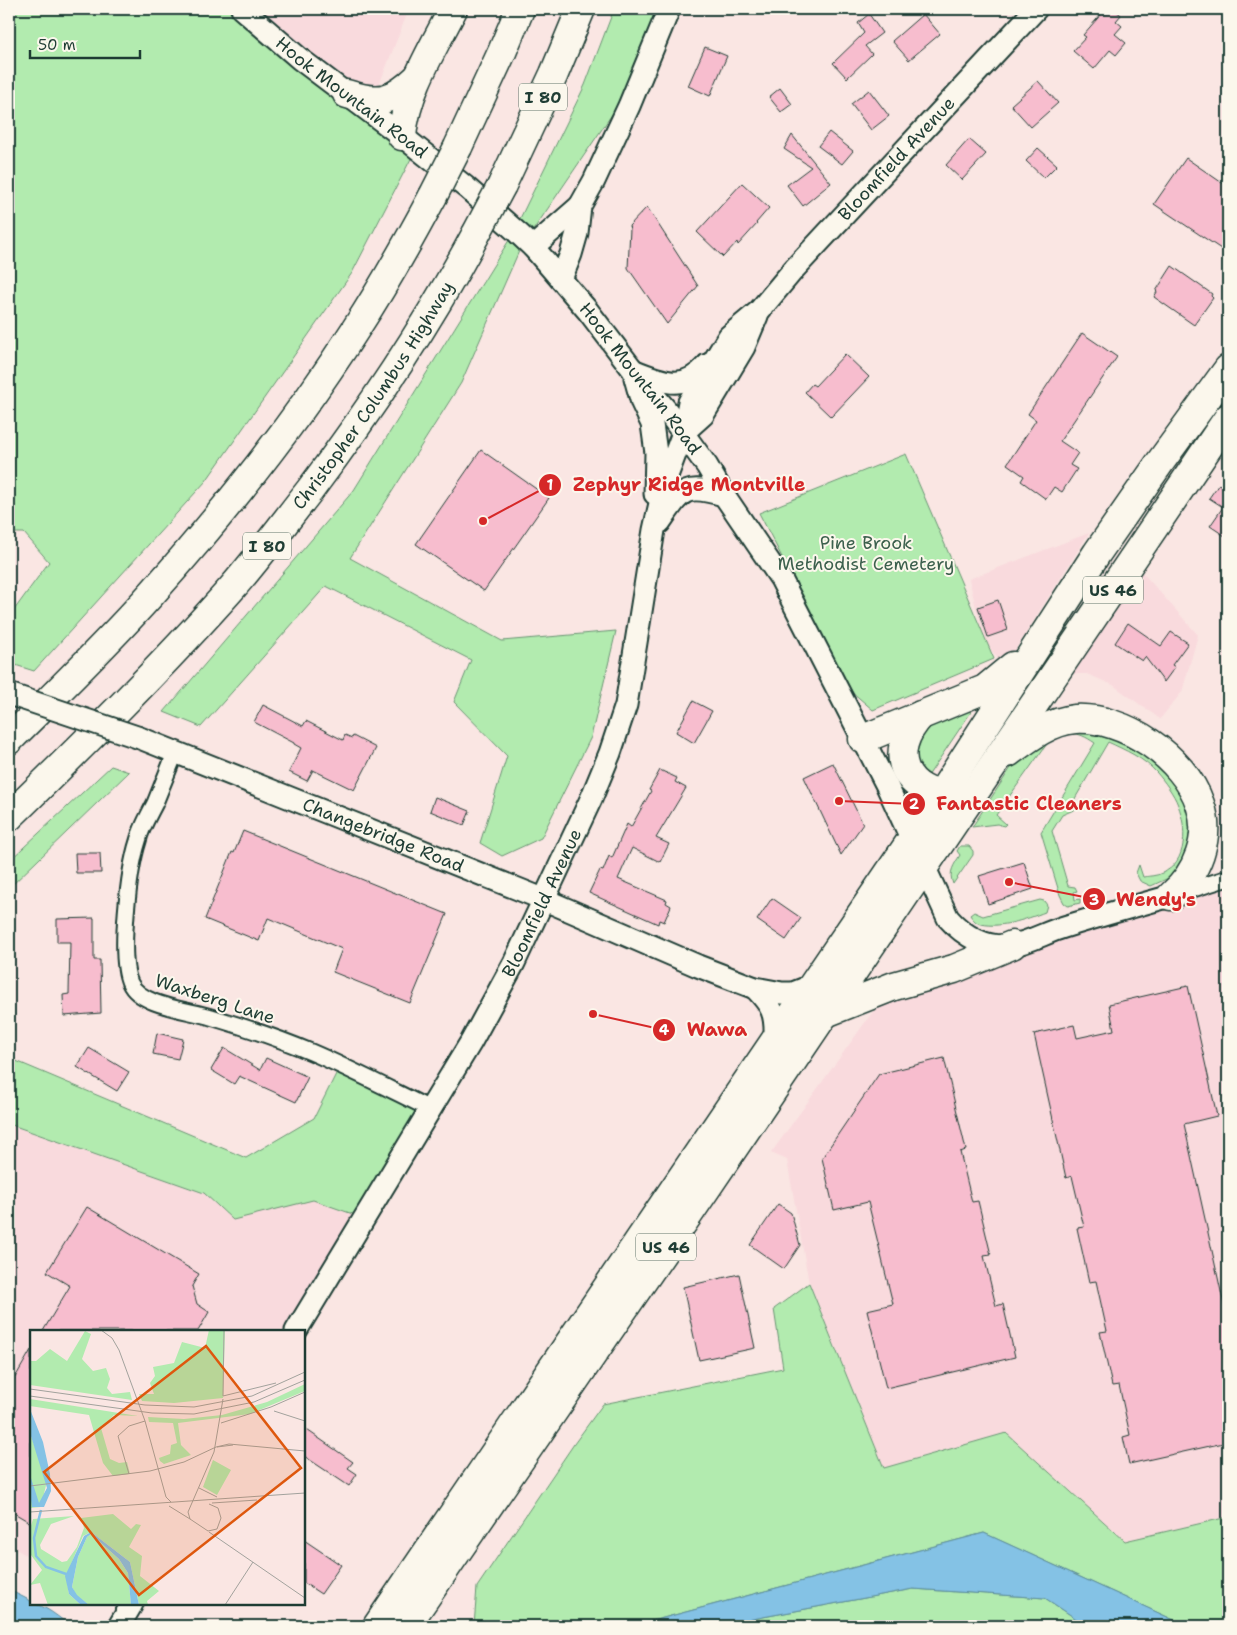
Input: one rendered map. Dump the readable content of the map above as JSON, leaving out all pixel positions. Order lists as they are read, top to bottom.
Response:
{
  "streets": {
    "highway": ["I 80", "Christopher Columbus Highway", "US 46"],
    "main road": ["Hook Mountain Road", "Bloomfield Avenue", "Changebridge Road"],
    "street": ["Waxberg Lane"]
  },
  "crossings": [
    ["Hook Mountain Road", "Bloomfield Avenue"],
    ["Hook Mountain Road", "US 46"],
    ["Bloomfield Avenue", "Changebridge Road"],
    ["Bloomfield Avenue", "Waxberg Lane"],
    ["US 46", "Changebridge Road"],
    ["Changebridge Road", "Waxberg Lane"]
  ],
  "parks": ["Pine Brook Methodist Cemetery"],
  "places": [
    "Zephyr Ridge Montville",
    "Fantastic Cleaners",
    "Wendy's",
    "Wawa"
  ],
  "scale_bar": "50 m"
}
